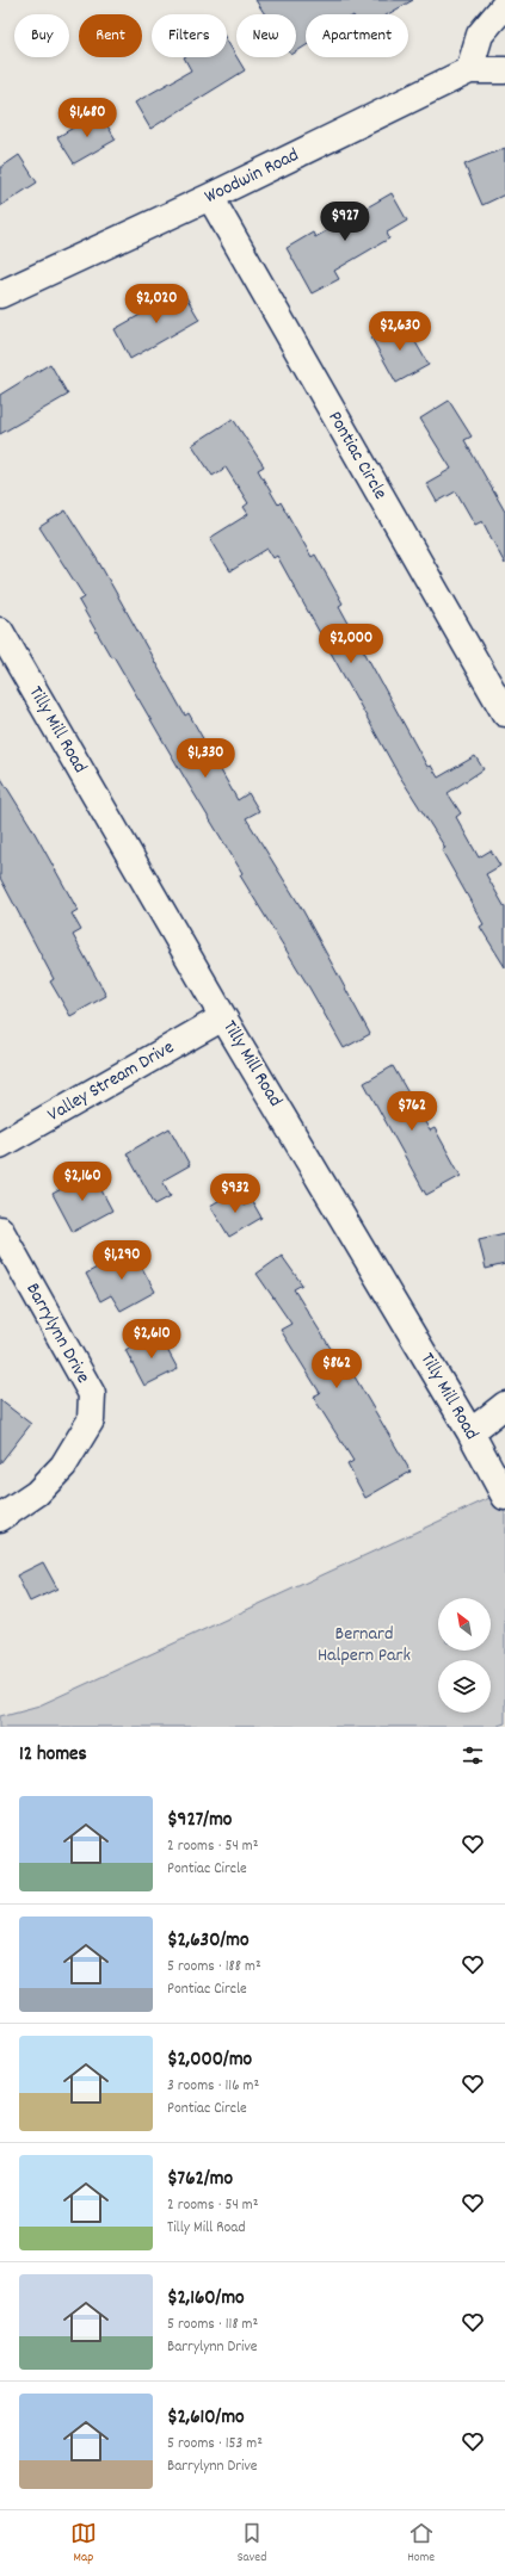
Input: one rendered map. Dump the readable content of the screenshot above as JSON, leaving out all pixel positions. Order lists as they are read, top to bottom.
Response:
{
  "streets": {
    "street": [
      "Woodwin Road",
      "Pontiac Circle",
      "Tilly Mill Road",
      "Valley Stream Drive",
      "Barrylynn Drive"
    ]
  },
  "crossings": [
    ["Woodwin Road", "Pontiac Circle"],
    ["Tilly Mill Road", "Valley Stream Drive"]
  ],
  "parks": ["Bernard Halpern Park"],
  "north": "top left",
  "page": {
    "chip": [
      "Buy",
      "Rent",
      "Filters",
      "New",
      "Apartment"
    ],
    "price": [
      "$1,680",
      "$927",
      "$2,020",
      "$2,630",
      "$2,000",
      "$1,330",
      "$762",
      "$2,160",
      "$932",
      "$1,290",
      "$2,610",
      "$862"
    ],
    "heading": "12 homes",
    "list": [
      {
        "name": "$927/mo",
        "note": "2 rooms · 54 m² · Pontiac Circle"
      },
      {
        "name": "$2,630/mo",
        "note": "5 rooms · 188 m² · Pontiac Circle"
      },
      {
        "name": "$2,000/mo",
        "note": "3 rooms · 116 m² · Pontiac Circle"
      },
      {
        "name": "$762/mo",
        "note": "2 rooms · 54 m² · Tilly Mill Road"
      },
      {
        "name": "$2,160/mo",
        "note": "5 rooms · 118 m² · Barrylynn Drive"
      },
      {
        "name": "$2,610/mo",
        "note": "5 rooms · 153 m² · Barrylynn Drive"
      }
    ],
    "tabs": ["Map", "Saved", "Home"]
  }
}
